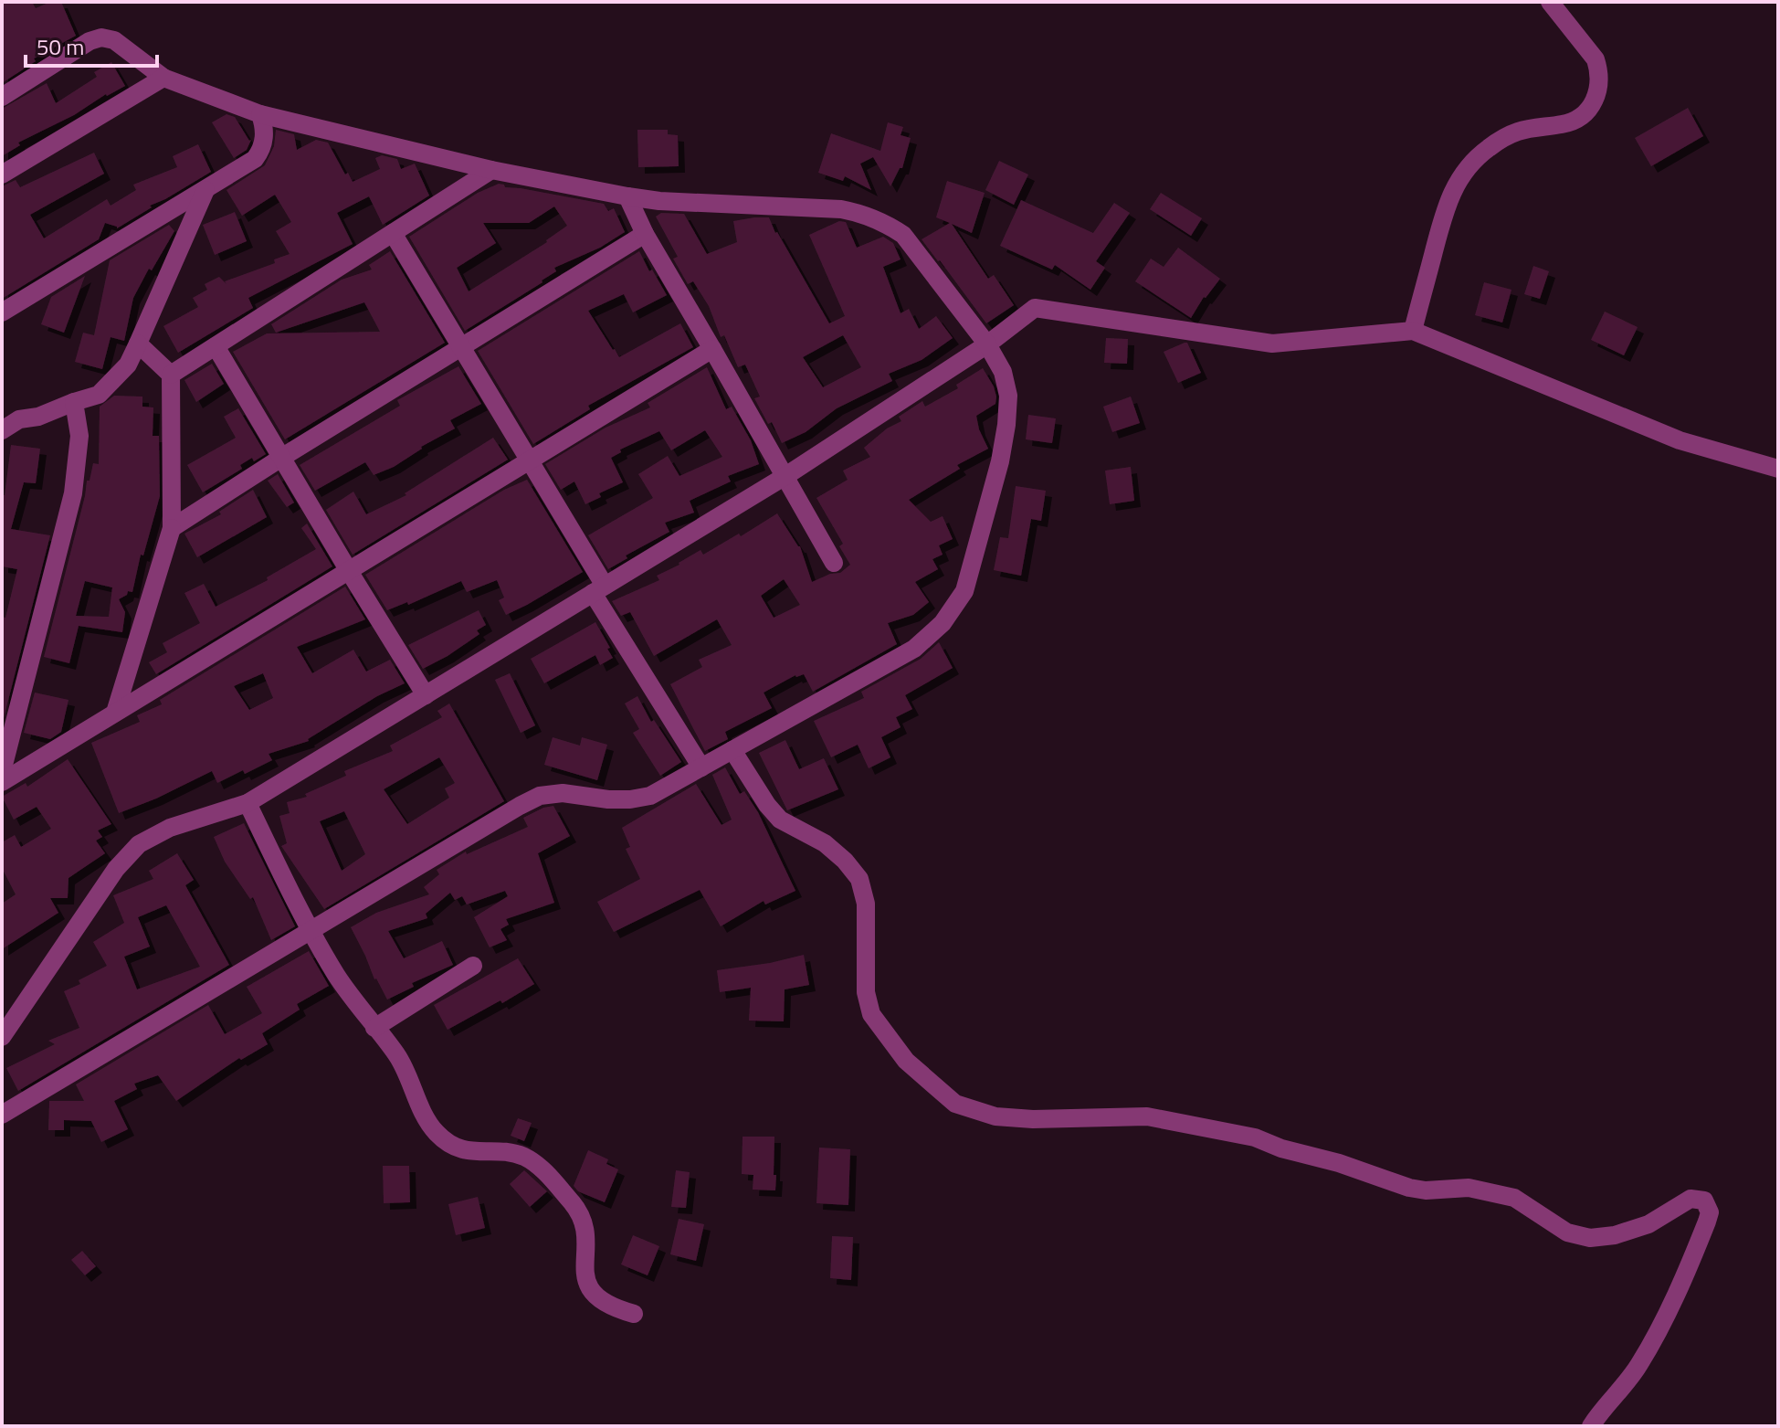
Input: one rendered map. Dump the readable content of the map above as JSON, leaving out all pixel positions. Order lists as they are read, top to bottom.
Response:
{
  "scale_bar": "50 m"
}
